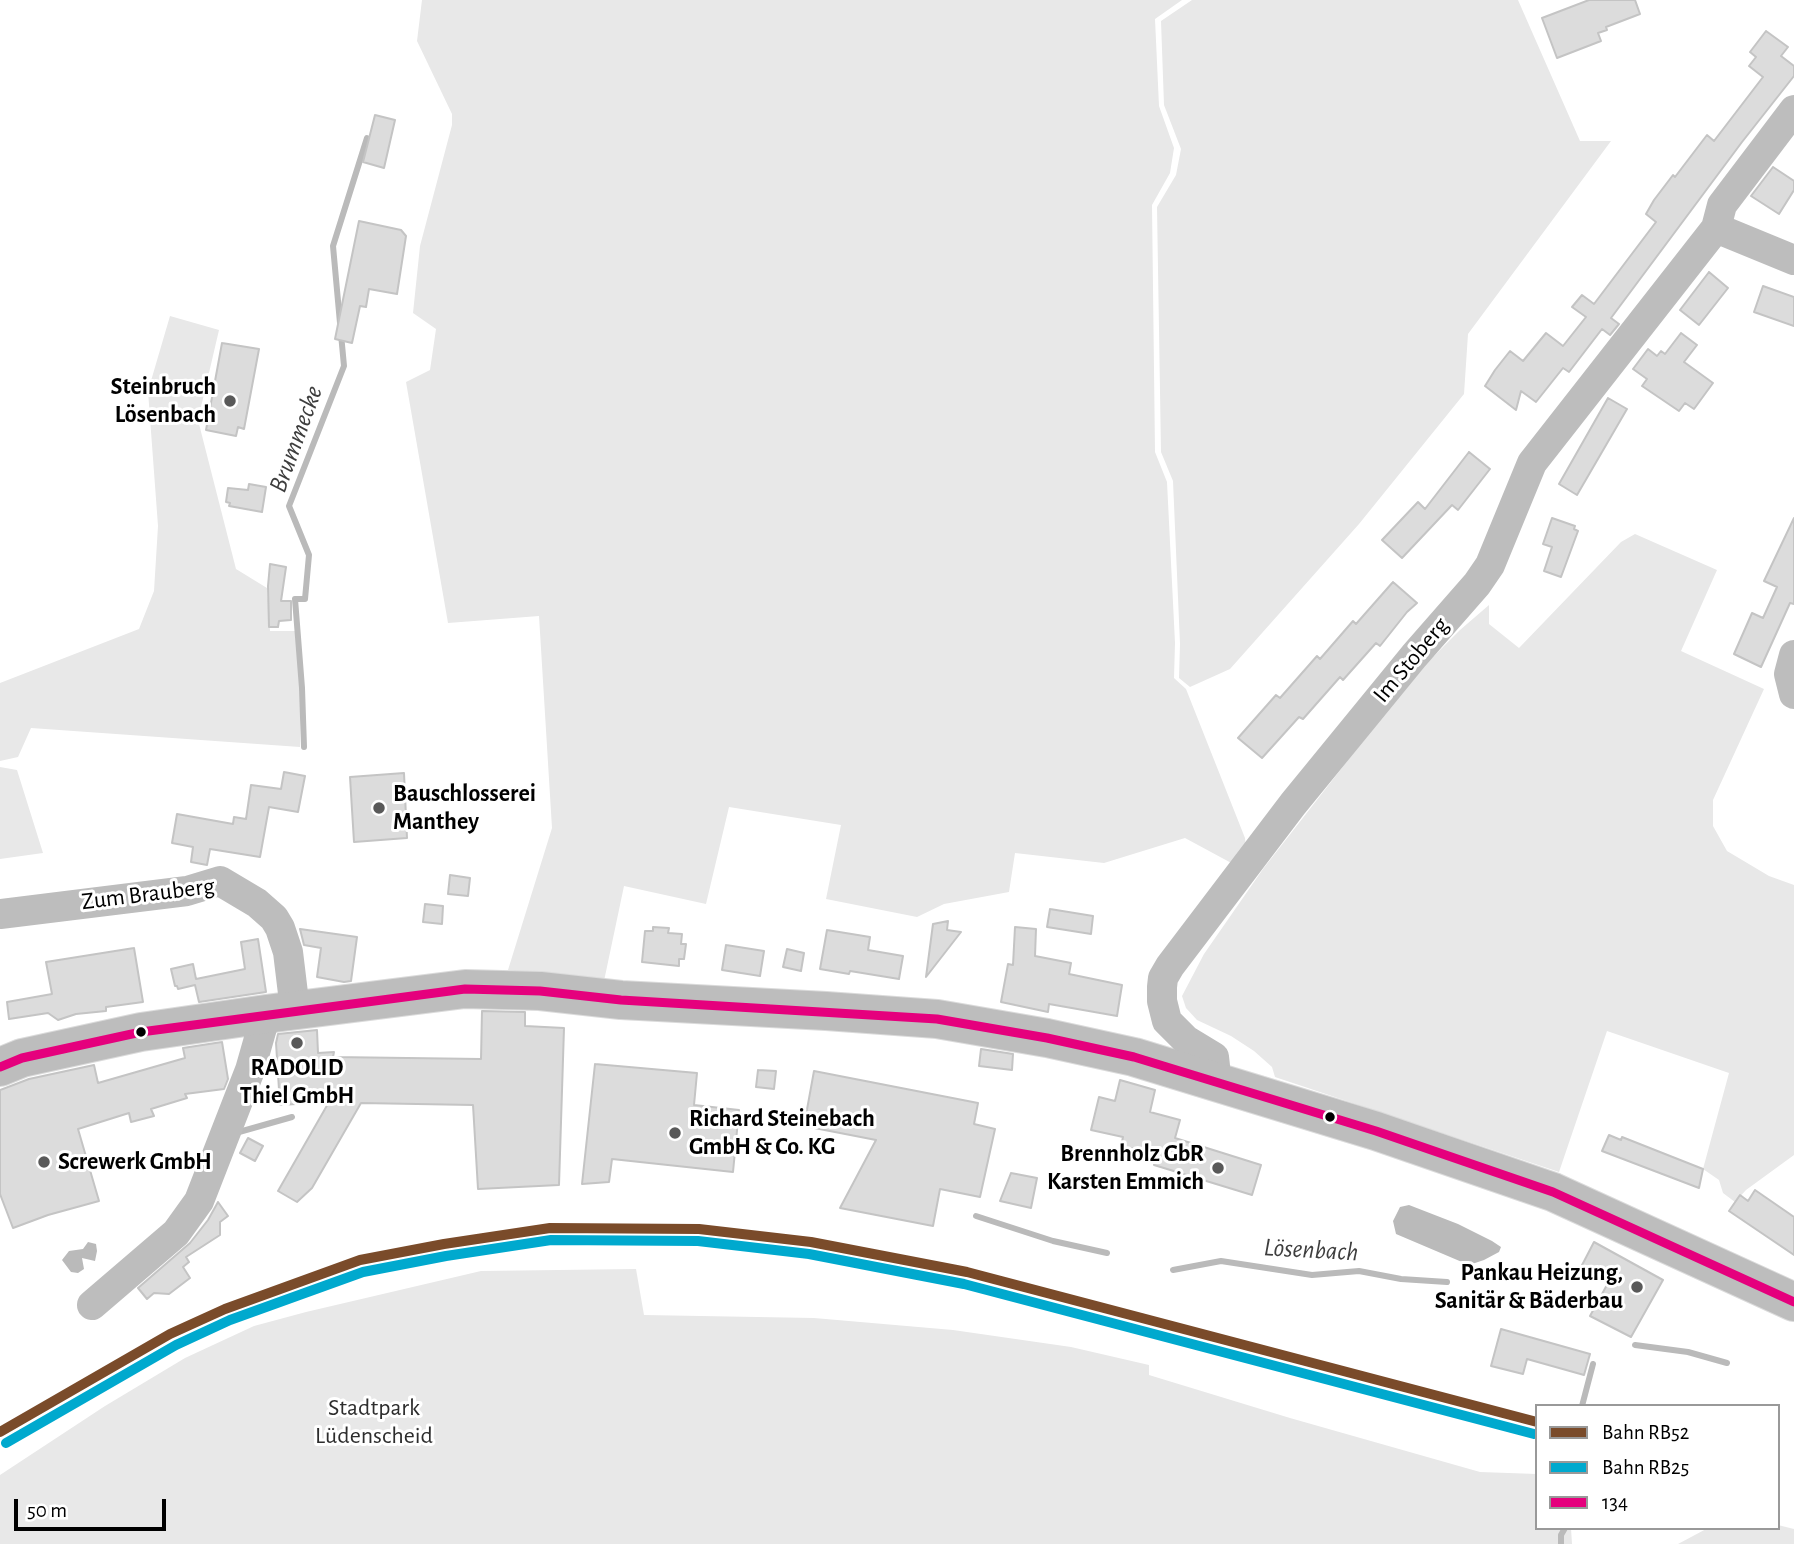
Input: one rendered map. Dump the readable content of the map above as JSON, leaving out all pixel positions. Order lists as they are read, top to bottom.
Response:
{
  "streets": {
    "street": ["Im Stoberg", "Zum Brauberg"]
  },
  "water": ["Brummecke", "Lösenbach"],
  "parks": ["Stadtpark Lüdenscheid"],
  "places": [
    "Steinbruch Lösenbach",
    "Bauschlosserei Manthey",
    "RADOLID Thiel GmbH",
    "Richard Steinebach GmbH & Co. KG",
    "Screwerk GmbH",
    "Brennholz GbR Karsten Emmich",
    "Pankau Heizung, Sanitär & Bäderbau"
  ],
  "lines": ["transit line 134", "rail line RB52", "rail line RB25"],
  "legend": ["Bahn RB52", "Bahn RB25", "134"],
  "scale_bar": "50 m"
}
